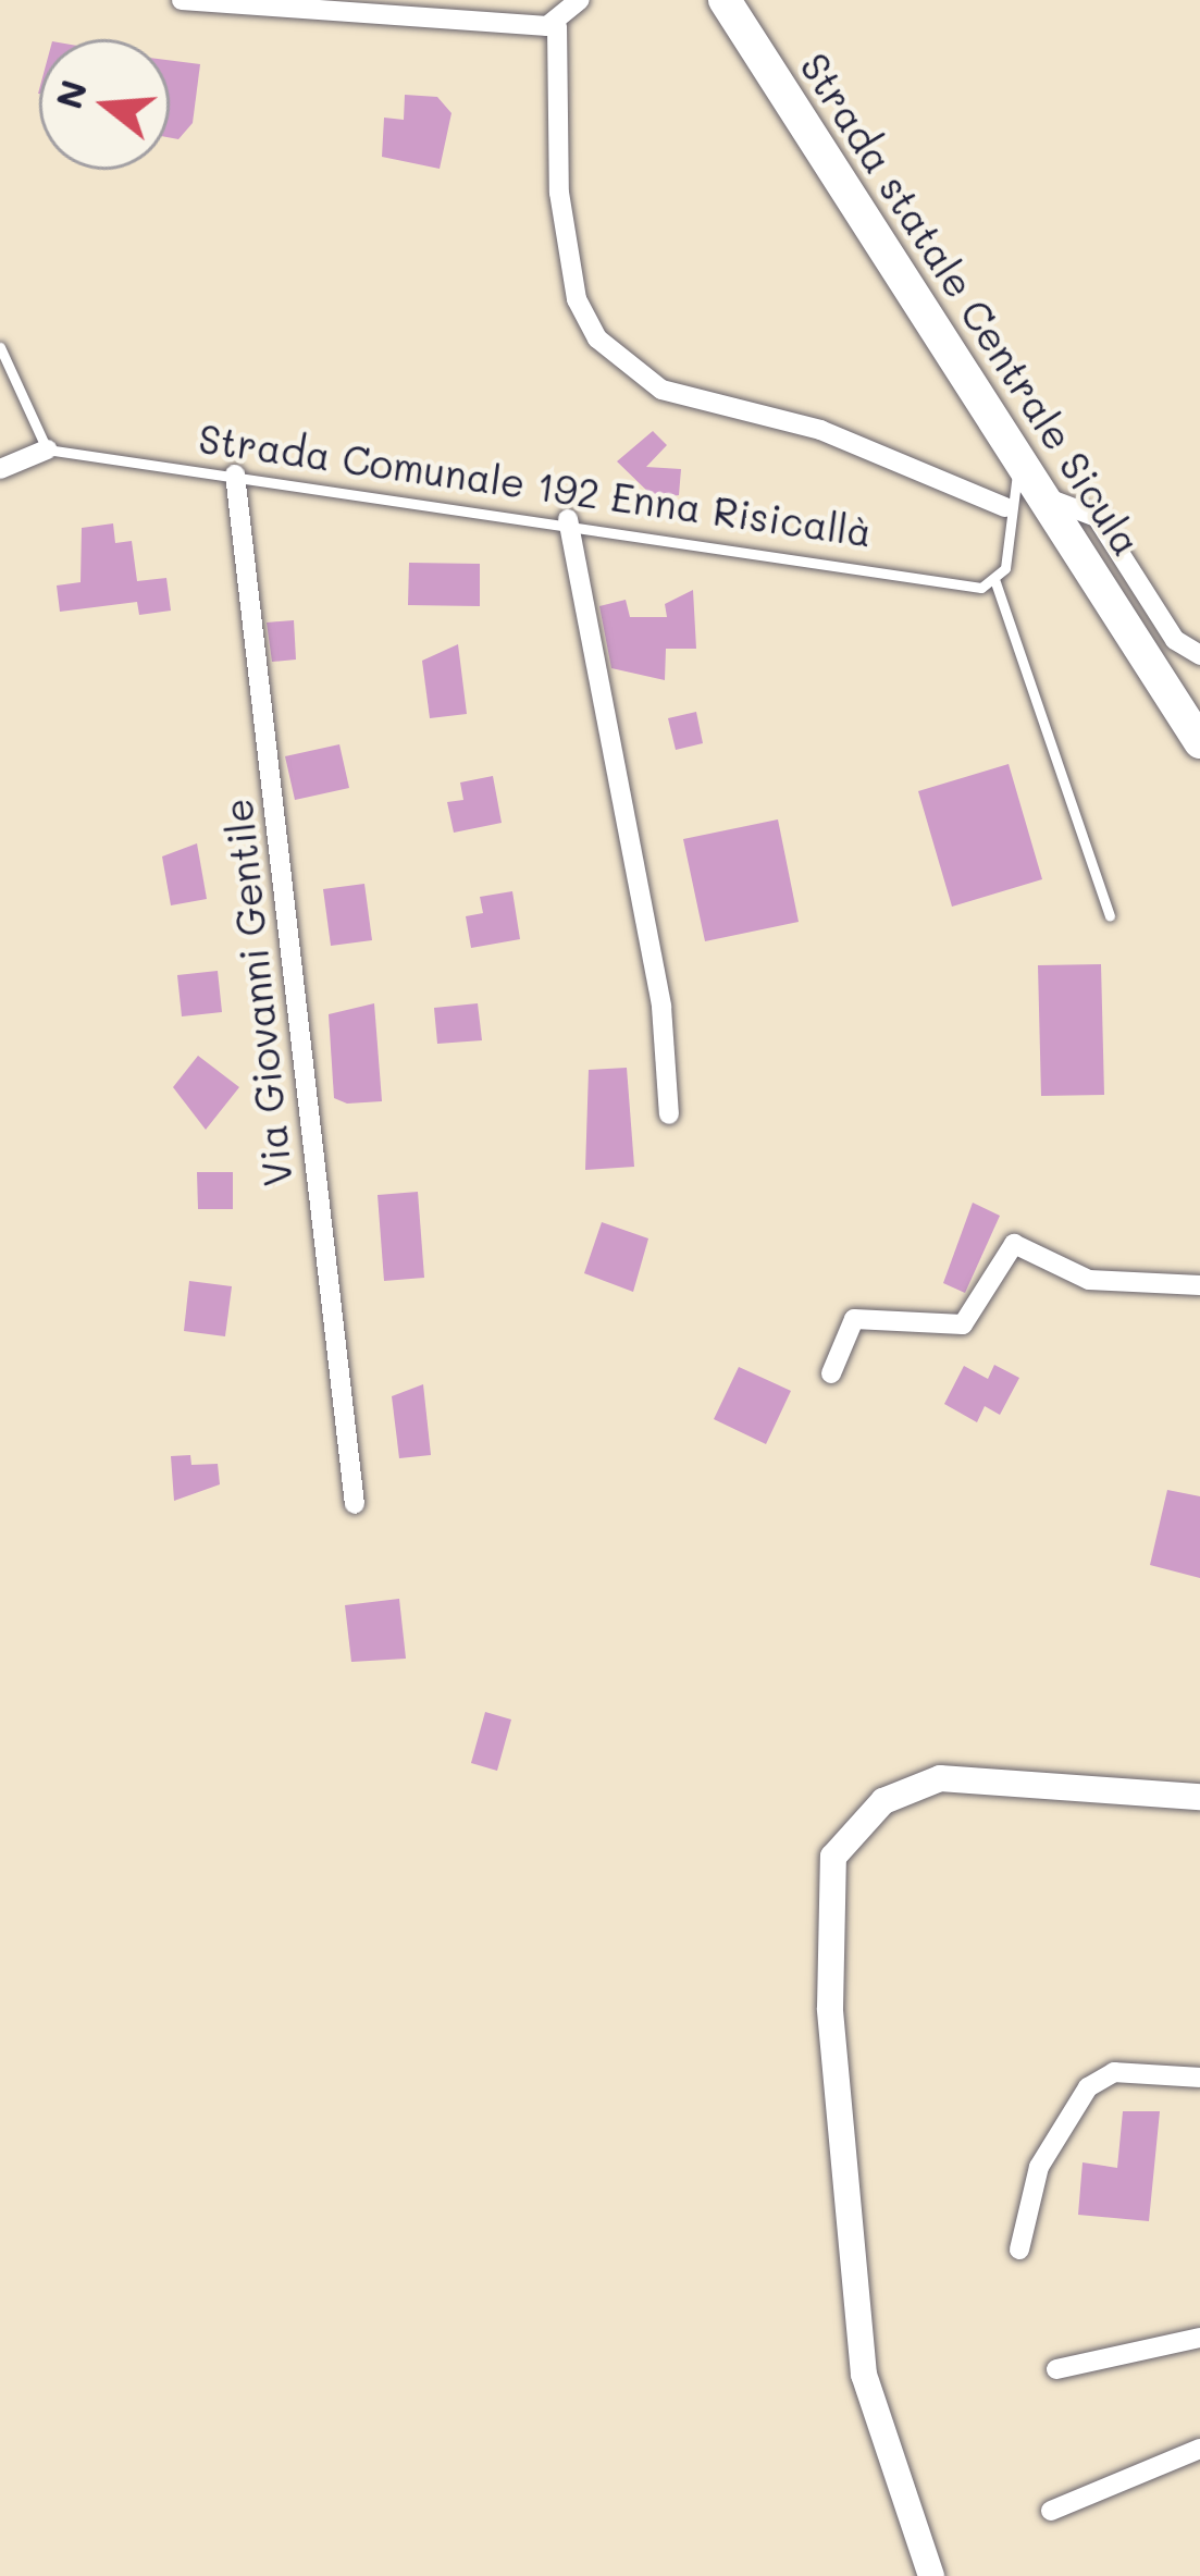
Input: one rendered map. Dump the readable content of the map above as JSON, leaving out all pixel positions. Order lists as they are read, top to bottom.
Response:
{
  "streets": {
    "main road": ["Strada statale Centrale Sicula"],
    "street": ["Via Giovanni Gentile"],
    "lane": ["Strada Comunale 192 Enna Risicallà"]
  },
  "crossings": [
    ["Strada Comunale 192 Enna Risicallà", "Via Giovanni Gentile"]
  ],
  "north": "left"
}
